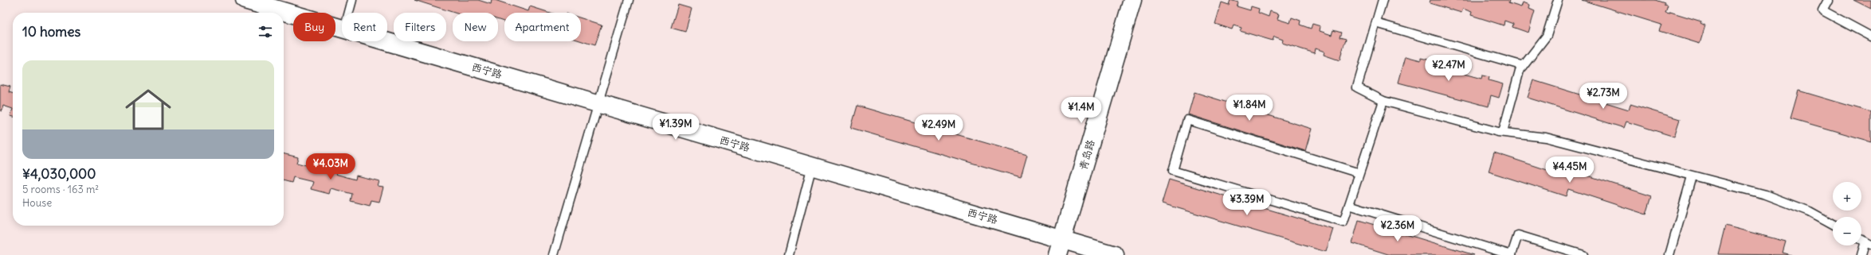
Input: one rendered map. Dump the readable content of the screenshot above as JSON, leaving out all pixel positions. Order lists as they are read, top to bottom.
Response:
{
  "streets": {
    "street": ["西宁路", "青岛路"]
  },
  "crossings": [
    ["西宁路", "青岛路"]
  ],
  "page": {
    "chip": [
      "Buy",
      "Rent",
      "Filters",
      "New",
      "Apartment"
    ],
    "heading": "10 homes",
    "list": [
      {
        "name": "¥4,030,000",
        "note": "5 rooms · 163 m² · House"
      }
    ],
    "price": [
      "¥2.47M",
      "¥2.73M",
      "¥1.84M",
      "¥1.4M",
      "¥1.39M",
      "¥2.49M",
      "¥4.03M",
      "¥4.45M",
      "¥3.39M",
      "¥2.36M"
    ],
    "map_buttons": ["+", "−"]
  }
}
